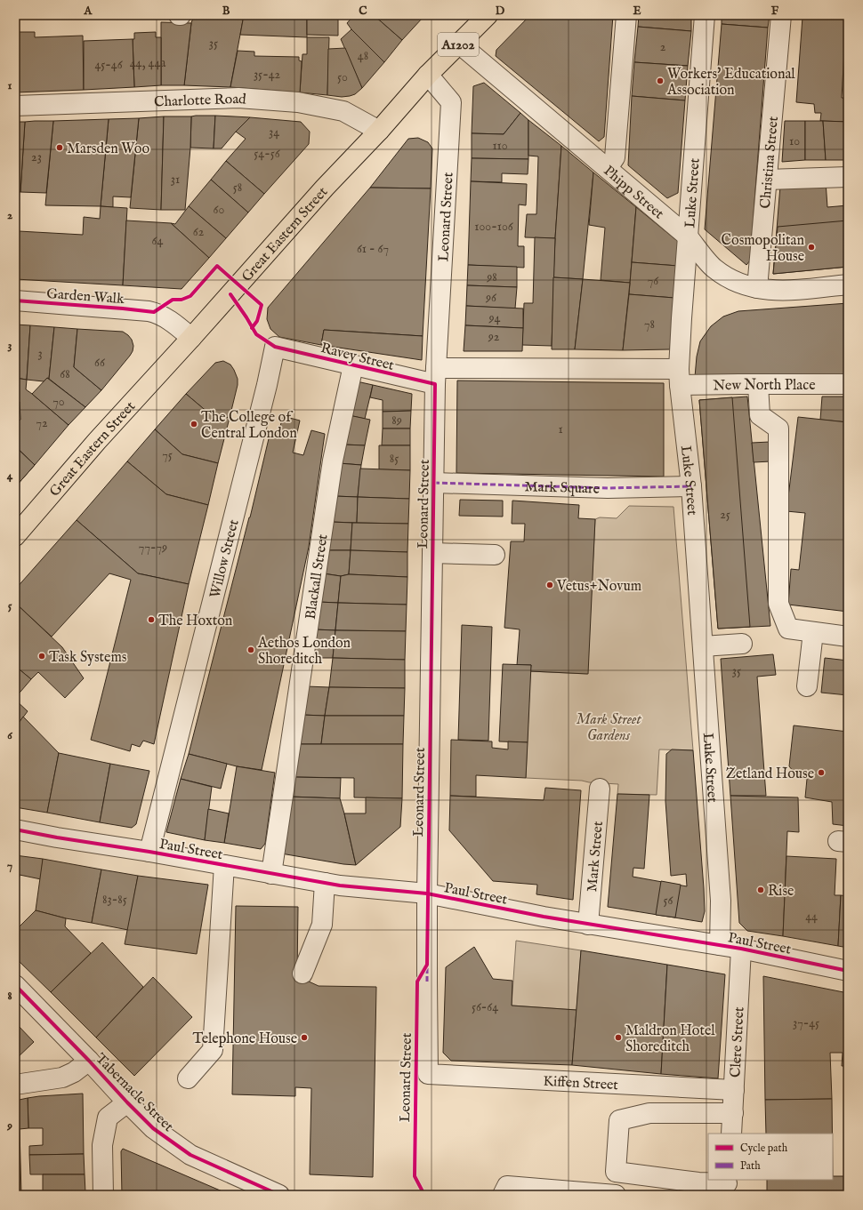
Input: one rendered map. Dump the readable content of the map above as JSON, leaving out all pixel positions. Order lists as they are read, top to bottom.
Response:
{
  "streets": {
    "highway": ["A1202", "Great Eastern Street"],
    "street": [
      "Charlotte Road",
      "Christina Street",
      "Phipp Street",
      "Luke Street",
      "Leonard Street",
      "Garden Walk",
      "Ravey Street",
      "New North Place",
      "Mark Square",
      "Willow Street",
      "Blackall Street",
      "Paul Street",
      "Mark Street",
      "Clere Street",
      "Kiffen Street",
      "Tabernacle Street"
    ]
  },
  "crossings": [
    ["Charlotte Road", "Great Eastern Street"],
    ["Christina Street", "Phipp Street"],
    ["Phipp Street", "Luke Street"],
    ["Phipp Street", "Great Eastern Street"],
    ["Luke Street", "Ravey Street"],
    ["Luke Street", "New North Place"],
    ["Luke Street", "Mark Square"],
    ["Luke Street", "Paul Street"],
    ["Leonard Street", "Great Eastern Street"],
    ["Leonard Street", "Ravey Street"],
    ["Leonard Street", "Mark Square"],
    ["Leonard Street", "Paul Street"],
    ["Leonard Street", "Kiffen Street"],
    ["Great Eastern Street", "Garden Walk"],
    ["Ravey Street", "New North Place"],
    ["Ravey Street", "Willow Street"],
    ["Ravey Street", "Blackall Street"],
    ["Willow Street", "Paul Street"],
    ["Blackall Street", "Paul Street"],
    ["Paul Street", "Mark Street"],
    ["Paul Street", "Clere Street"],
    ["Clere Street", "Kiffen Street"]
  ],
  "parks": ["Mark Street Gardens"],
  "places": [
    "Workers' Educational Association",
    "Marsden Woo",
    "Cosmopolitan House",
    "The College of Central London",
    "Vetus+Novum",
    "The Hoxton",
    "Aethos London Shoreditch",
    "Task Systems",
    "Zetland House",
    "Rise",
    "Telephone House",
    "Maldron Hotel Shoreditch"
  ],
  "house_numbers": [
    "35",
    "2",
    "48",
    "44, 44a",
    "45-46",
    "35-42",
    "50",
    "34",
    "10",
    "110",
    "54-56",
    "23",
    "31",
    "58",
    "60",
    "100-106",
    "62",
    "64",
    "61 - 67",
    "98",
    "76",
    "96",
    "94",
    "78",
    "92",
    "3",
    "66",
    "68",
    "70",
    "89",
    "72",
    "1",
    "75",
    "85",
    "25",
    "77-79",
    "35",
    "83-85",
    "56",
    "44",
    "56-64",
    "37-45"
  ],
  "legend": ["Cycle path", "Path"],
  "grid": {
    "columns": [
      "A",
      "B",
      "C",
      "D",
      "E",
      "F"
    ],
    "rows": [
      "1",
      "2",
      "3",
      "4",
      "5",
      "6",
      "7",
      "8",
      "9"
    ]
  }
}
